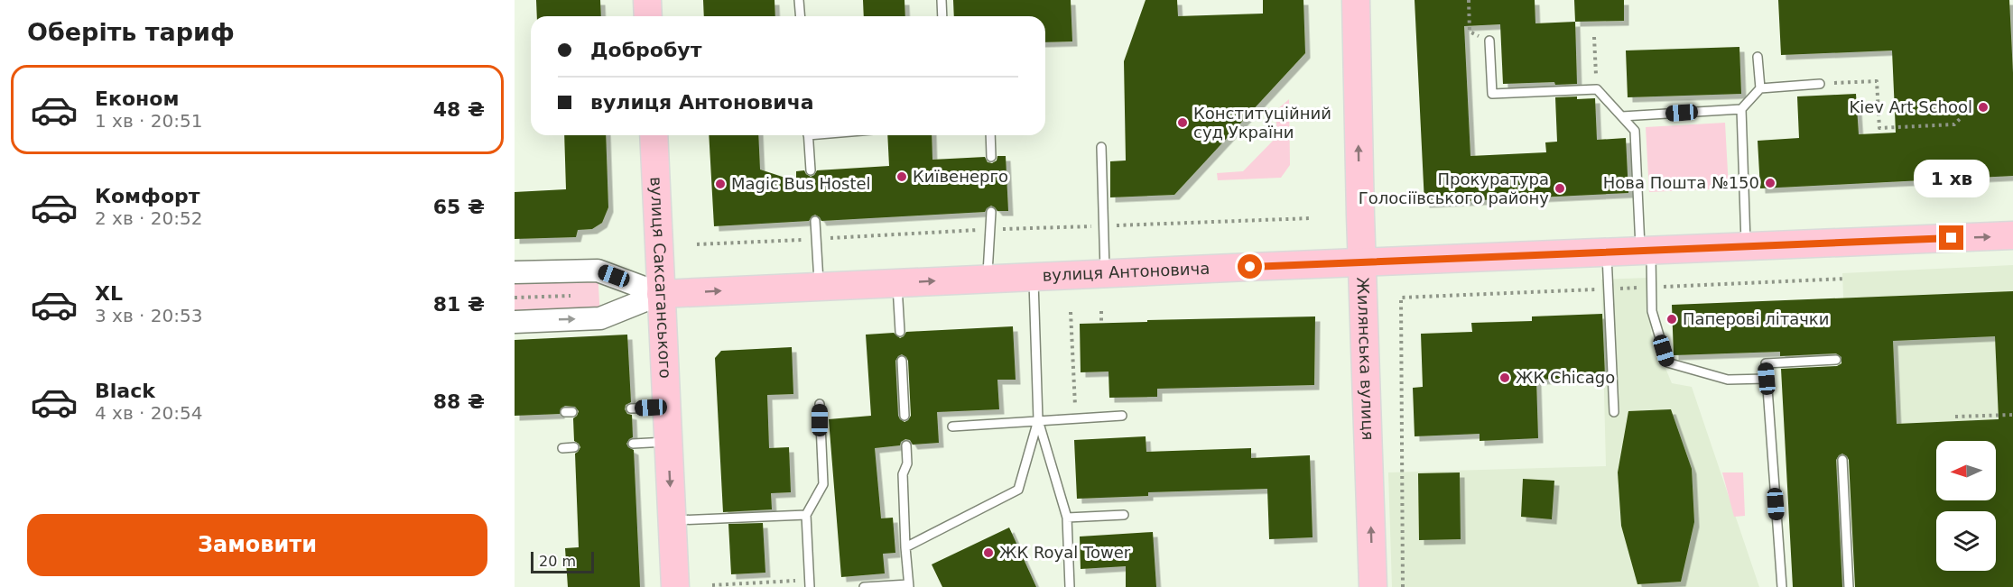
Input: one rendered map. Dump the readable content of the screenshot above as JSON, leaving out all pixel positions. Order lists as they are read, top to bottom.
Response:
{
  "streets": {
    "main road": ["вулиця Антоновича", "вулиця Саксаганського", "Жилянська вулиця"]
  },
  "crossings": [
    ["вулиця Антоновича", "вулиця Саксаганського"],
    ["вулиця Антоновича", "Жилянська вулиця"]
  ],
  "one_way": ["вулиця Антоновича", "Жилянська вулиця"],
  "places": [
    "Kiev Art School",
    "Конституційний суд України",
    "Київенерго",
    "Нова Пошта №150",
    "Magic Bus Hostel",
    "Прокуратура Голосіївського району",
    "Паперові літачки",
    "ЖК Chicago",
    "ЖК Royal Tower"
  ],
  "scale_bar": "20 m",
  "north": "left",
  "page": {
    "heading": "Оберіть тариф",
    "banner": ["Добробут", "вулиця Антоновича"],
    "list": [
      {
        "name": "Економ",
        "note": "1 хв · 20:51",
        "value": "48 ₴"
      },
      {
        "name": "Комфорт",
        "note": "2 хв · 20:52",
        "value": "65 ₴"
      },
      {
        "name": "XL",
        "note": "3 хв · 20:53",
        "value": "81 ₴"
      },
      {
        "name": "Black",
        "note": "4 хв · 20:54",
        "value": "88 ₴"
      }
    ],
    "bubble": "1 хв",
    "buttons": "Замовити",
    "scale": "20 m"
  }
}
